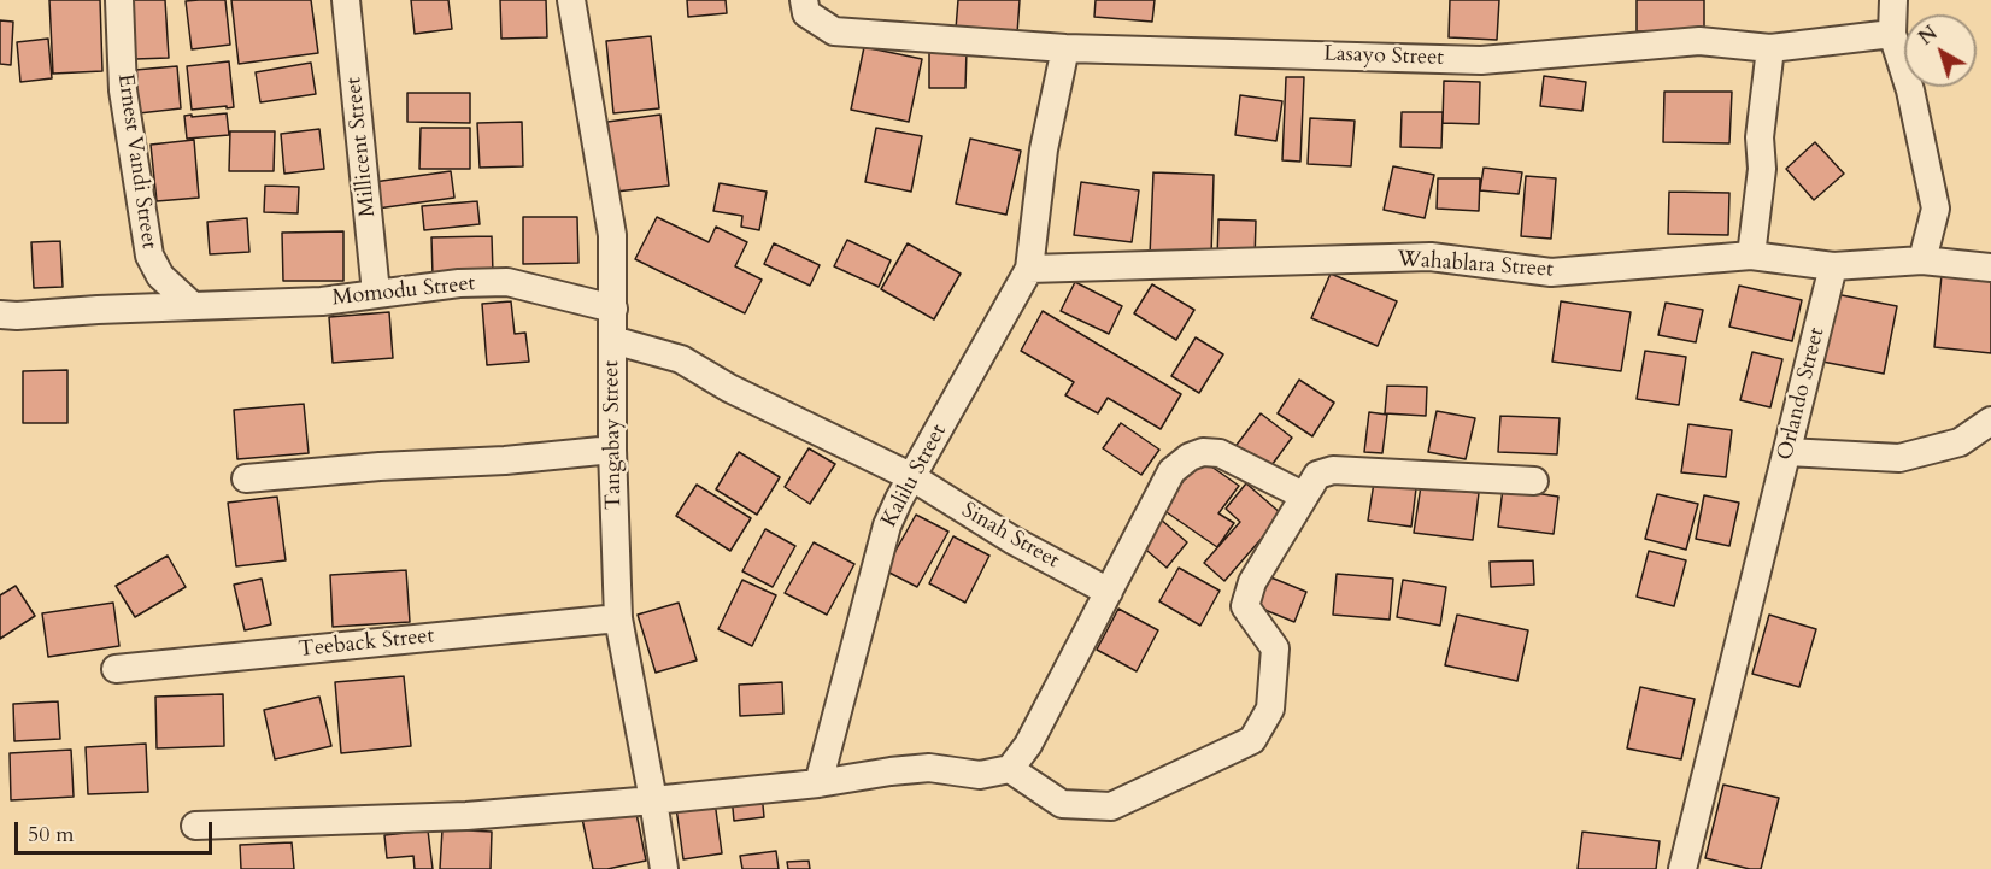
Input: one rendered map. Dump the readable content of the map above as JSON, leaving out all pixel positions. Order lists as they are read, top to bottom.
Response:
{
  "streets": {
    "street": [
      "Lasayo Street",
      "Millicent Street",
      "Ernest Vandi Street",
      "Wahablara Street",
      "Momodu Street",
      "Orlando Street",
      "Tangabay Street",
      "Kalilu Street",
      "Sinah Street",
      "Teeback Street"
    ]
  },
  "crossings": [
    ["Millicent Street", "Momodu Street"],
    ["Ernest Vandi Street", "Momodu Street"],
    ["Wahablara Street", "Orlando Street"],
    ["Wahablara Street", "Kalilu Street"],
    ["Momodu Street", "Tangabay Street"],
    ["Tangabay Street", "Sinah Street"],
    ["Tangabay Street", "Teeback Street"],
    ["Kalilu Street", "Sinah Street"]
  ],
  "scale_bar": "50 m",
  "north": "top left"
}
